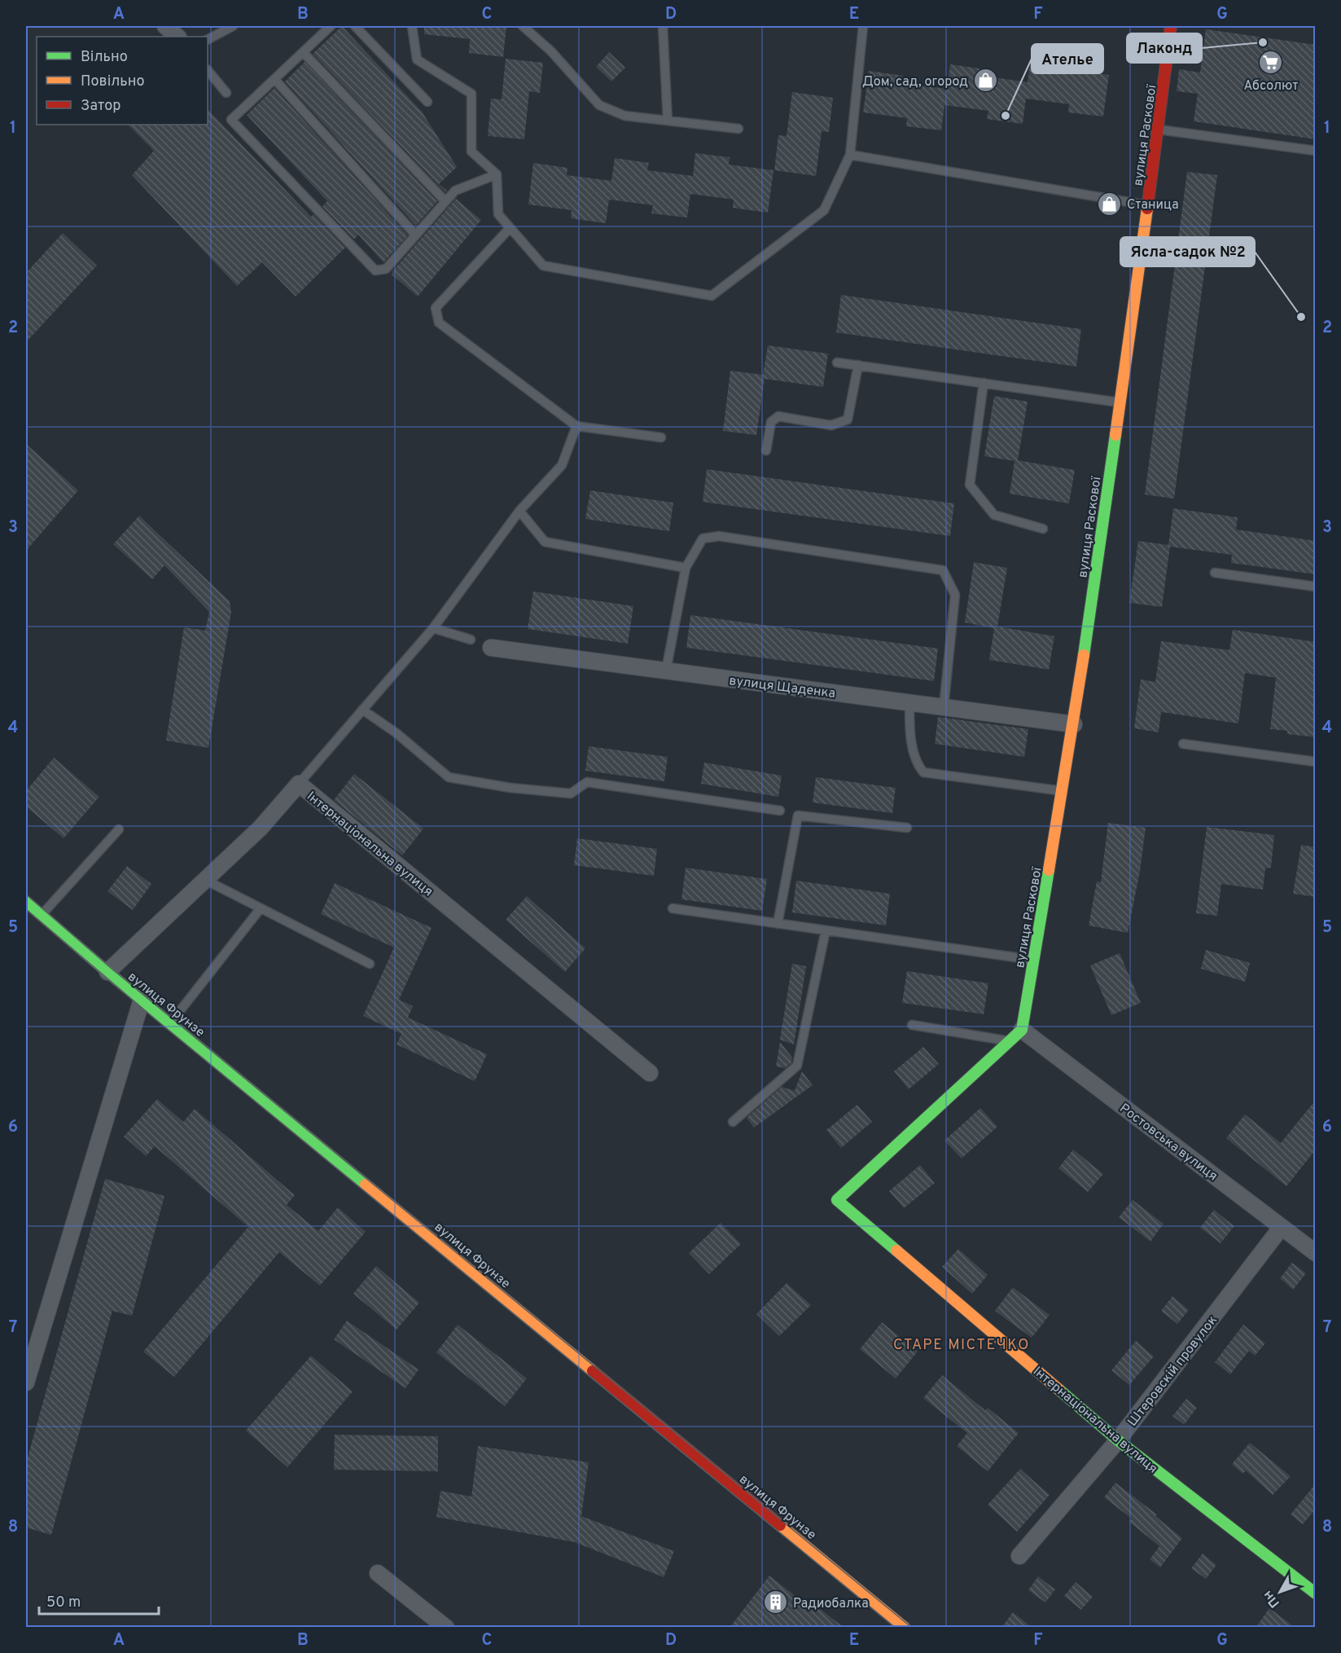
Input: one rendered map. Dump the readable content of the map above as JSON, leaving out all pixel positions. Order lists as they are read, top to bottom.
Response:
{
  "streets": {
    "street": [
      "вулиця Раскової",
      "вулиця Щаденка",
      "Інтернаціональна вулиця",
      "вулиця Фрунзе",
      "Ростовська вулиця",
      "Штеровскій провулок"
    ]
  },
  "crossings": [
    ["вулиця Раскової", "вулиця Щаденка"],
    ["вулиця Раскової", "Ростовська вулиця"],
    ["Інтернаціональна вулиця", "вулиця Фрунзе"],
    ["Інтернаціональна вулиця", "Штеровскій провулок"],
    ["Ростовська вулиця", "Штеровскій провулок"]
  ],
  "districts": ["СТАРЕ МІСТЕЧКО"],
  "places": {
    "other": ["Лаконд", "Ателье", "Ясла-садок №2"],
    "supermarket": ["Абсолют"],
    "shop": ["Дом, сад, огород", "Станица"],
    "building": ["Радиобалка"]
  },
  "legend": ["Вільно", "Повільно", "Затор"],
  "scale_bar": "50 m",
  "north": "bottom left",
  "grid": {
    "columns": [
      "A",
      "B",
      "C",
      "D",
      "E",
      "F",
      "G"
    ],
    "rows": [
      "1",
      "2",
      "3",
      "4",
      "5",
      "6",
      "7",
      "8"
    ]
  }
}
